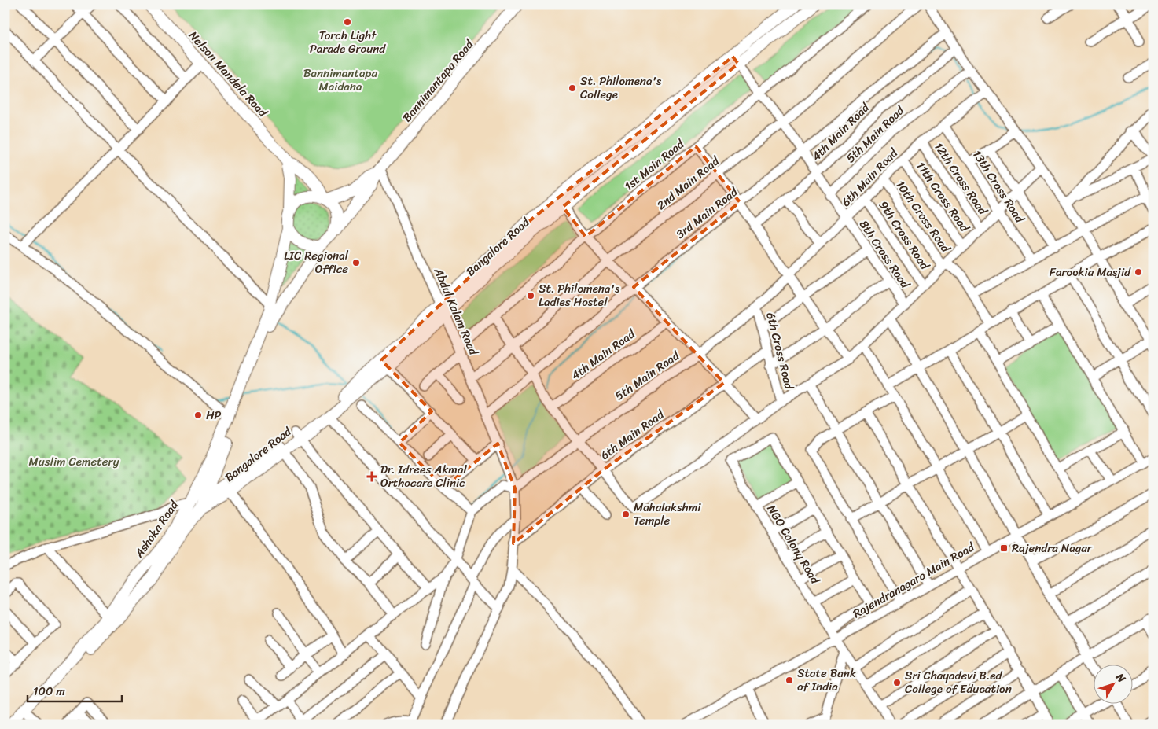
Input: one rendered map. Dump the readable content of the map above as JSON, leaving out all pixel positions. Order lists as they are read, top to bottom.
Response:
{
  "streets": {
    "main road": [
      "Nelson Mandela Road",
      "Bannimantapa Road",
      "Bangalore Road",
      "Ashoka Road"
    ],
    "street": [
      "4th Main Road",
      "5th Main Road",
      "1st Main Road",
      "6th Main Road",
      "12th Cross Road",
      "2nd Main Road",
      "13th Cross Road",
      "11th Cross Road",
      "3rd Main Road",
      "10th Cross Road",
      "9th Cross Road",
      "8th Cross Road",
      "Abdul Kalam Road",
      "6th Cross Road",
      "NGO Colony Road",
      "Rajendranagara Main Road"
    ]
  },
  "crossings": [
    ["Bannimantapa Road", "Abdul Kalam Road"],
    ["4th Main Road", "8th Cross Road"],
    ["5th Main Road", "6th Main Road"],
    ["5th Main Road", "8th Cross Road"],
    ["5th Main Road", "Abdul Kalam Road"],
    ["5th Main Road", "6th Cross Road"],
    ["1st Main Road", "8th Cross Road"],
    ["1st Main Road", "Abdul Kalam Road"],
    ["6th Main Road", "12th Cross Road"],
    ["6th Main Road", "13th Cross Road"],
    ["6th Main Road", "11th Cross Road"],
    ["6th Main Road", "10th Cross Road"],
    ["6th Main Road", "9th Cross Road"],
    ["6th Main Road", "8th Cross Road"],
    ["6th Main Road", "Abdul Kalam Road"],
    ["6th Main Road", "6th Cross Road"],
    ["2nd Main Road", "8th Cross Road"],
    ["2nd Main Road", "Abdul Kalam Road"],
    ["3rd Main Road", "8th Cross Road"],
    ["3rd Main Road", "Abdul Kalam Road"],
    ["Bangalore Road", "8th Cross Road"],
    ["Bangalore Road", "Abdul Kalam Road"],
    ["Bangalore Road", "Ashoka Road"],
    ["NGO Colony Road", "Rajendranagara Main Road"]
  ],
  "parks": ["Bannimantapa Maidana", "Muslim Cemetery"],
  "places": {
    "other": [
      "Torch Light Parade Ground",
      "St. Philomena's College",
      "LIC Regional Office",
      "Farookia Masjid",
      "St. Philomena's Ladies Hostel",
      "HP",
      "Mahalakshmi Temple",
      "State Bank of India",
      "Sri Chayadevi B.ed College of Education"
    ],
    "health": ["Dr. Idrees Akmal Orthocare Clinic"],
    "transit": ["Rajendra Nagar"]
  },
  "scale_bar": "100 m",
  "north": "top right"
}
